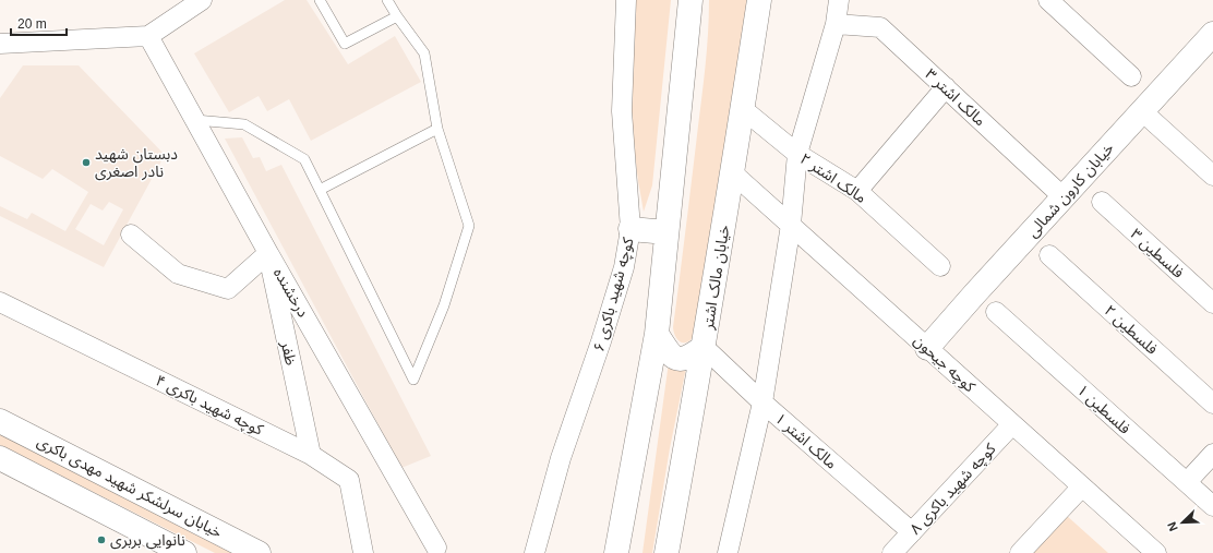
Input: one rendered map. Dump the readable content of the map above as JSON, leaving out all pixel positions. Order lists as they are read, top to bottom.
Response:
{
  "streets": {
    "main road": ["خیابان کارون شمالی", "خیابان مالک اشتر", "خیابان سرلشکر شهید مهدی باکری"],
    "street": [
      "مالک اشتر ۳",
      "مالک اشتر ۲",
      "فلسطین ۳",
      "درخشنده",
      "کوچه شهید باکری ۶",
      "فلسطین ۲",
      "ظفر",
      "کوچه جیحون",
      "کوچه شهید باکری ۴",
      "فلسطین ۱",
      "مالک اشتر ۱",
      "کوچه شهید باکری ۸"
    ]
  },
  "crossings": [
    ["مالک اشتر ۳", "خیابان کارون شمالی"],
    ["مالک اشتر ۲", "خیابان مالک اشتر"],
    ["خیابان کارون شمالی", "کوچه جیحون"],
    ["خیابان مالک اشتر", "کوچه جیحون"],
    ["خیابان مالک اشتر", "مالک اشتر ۱"],
    ["درخشنده", "ظفر"],
    ["ظفر", "کوچه شهید باکری ۴"],
    ["کوچه جیحون", "کوچه شهید باکری ۸"],
    ["مالک اشتر ۱", "کوچه شهید باکری ۸"]
  ],
  "places": ["دبستان شهید نادر اصغری", "نانوایی بربری"],
  "scale_bar": "20 m",
  "north": "bottom left"
}
